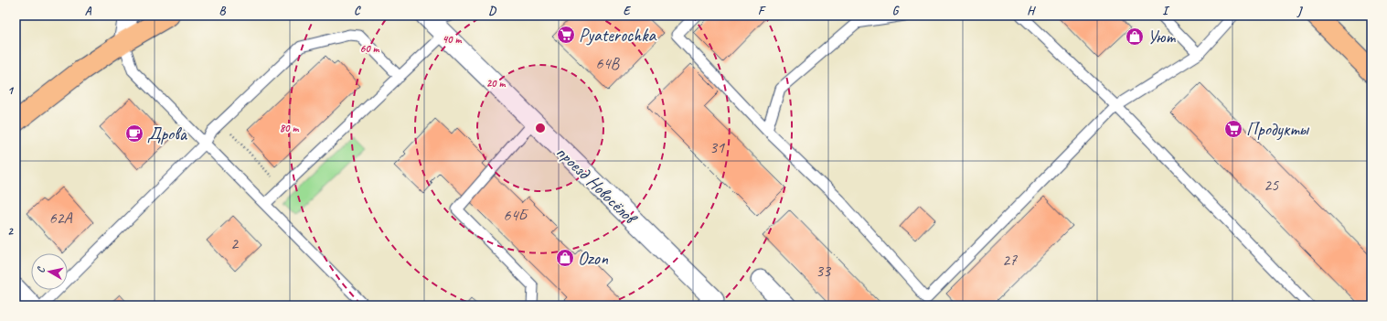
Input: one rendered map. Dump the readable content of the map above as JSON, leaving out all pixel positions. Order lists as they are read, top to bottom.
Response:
{
  "streets": {
    "street": ["проезд Новосёлов"]
  },
  "places": {
    "supermarket": ["Pyaterochka", "Продукты"],
    "shop": ["Уют", "Ozon"],
    "cafe": ["Дрова"]
  },
  "house_numbers": [
    "64В",
    "31",
    "25",
    "64Б",
    "62А",
    "2",
    "27",
    "33"
  ],
  "north": "left",
  "grid": {
    "columns": [
      "A",
      "B",
      "C",
      "D",
      "E",
      "F",
      "G",
      "H",
      "I",
      "J"
    ],
    "rows": ["1", "2"]
  },
  "rings": [
    "40 m",
    "60 m",
    "20 m",
    "80 m"
  ]
}
